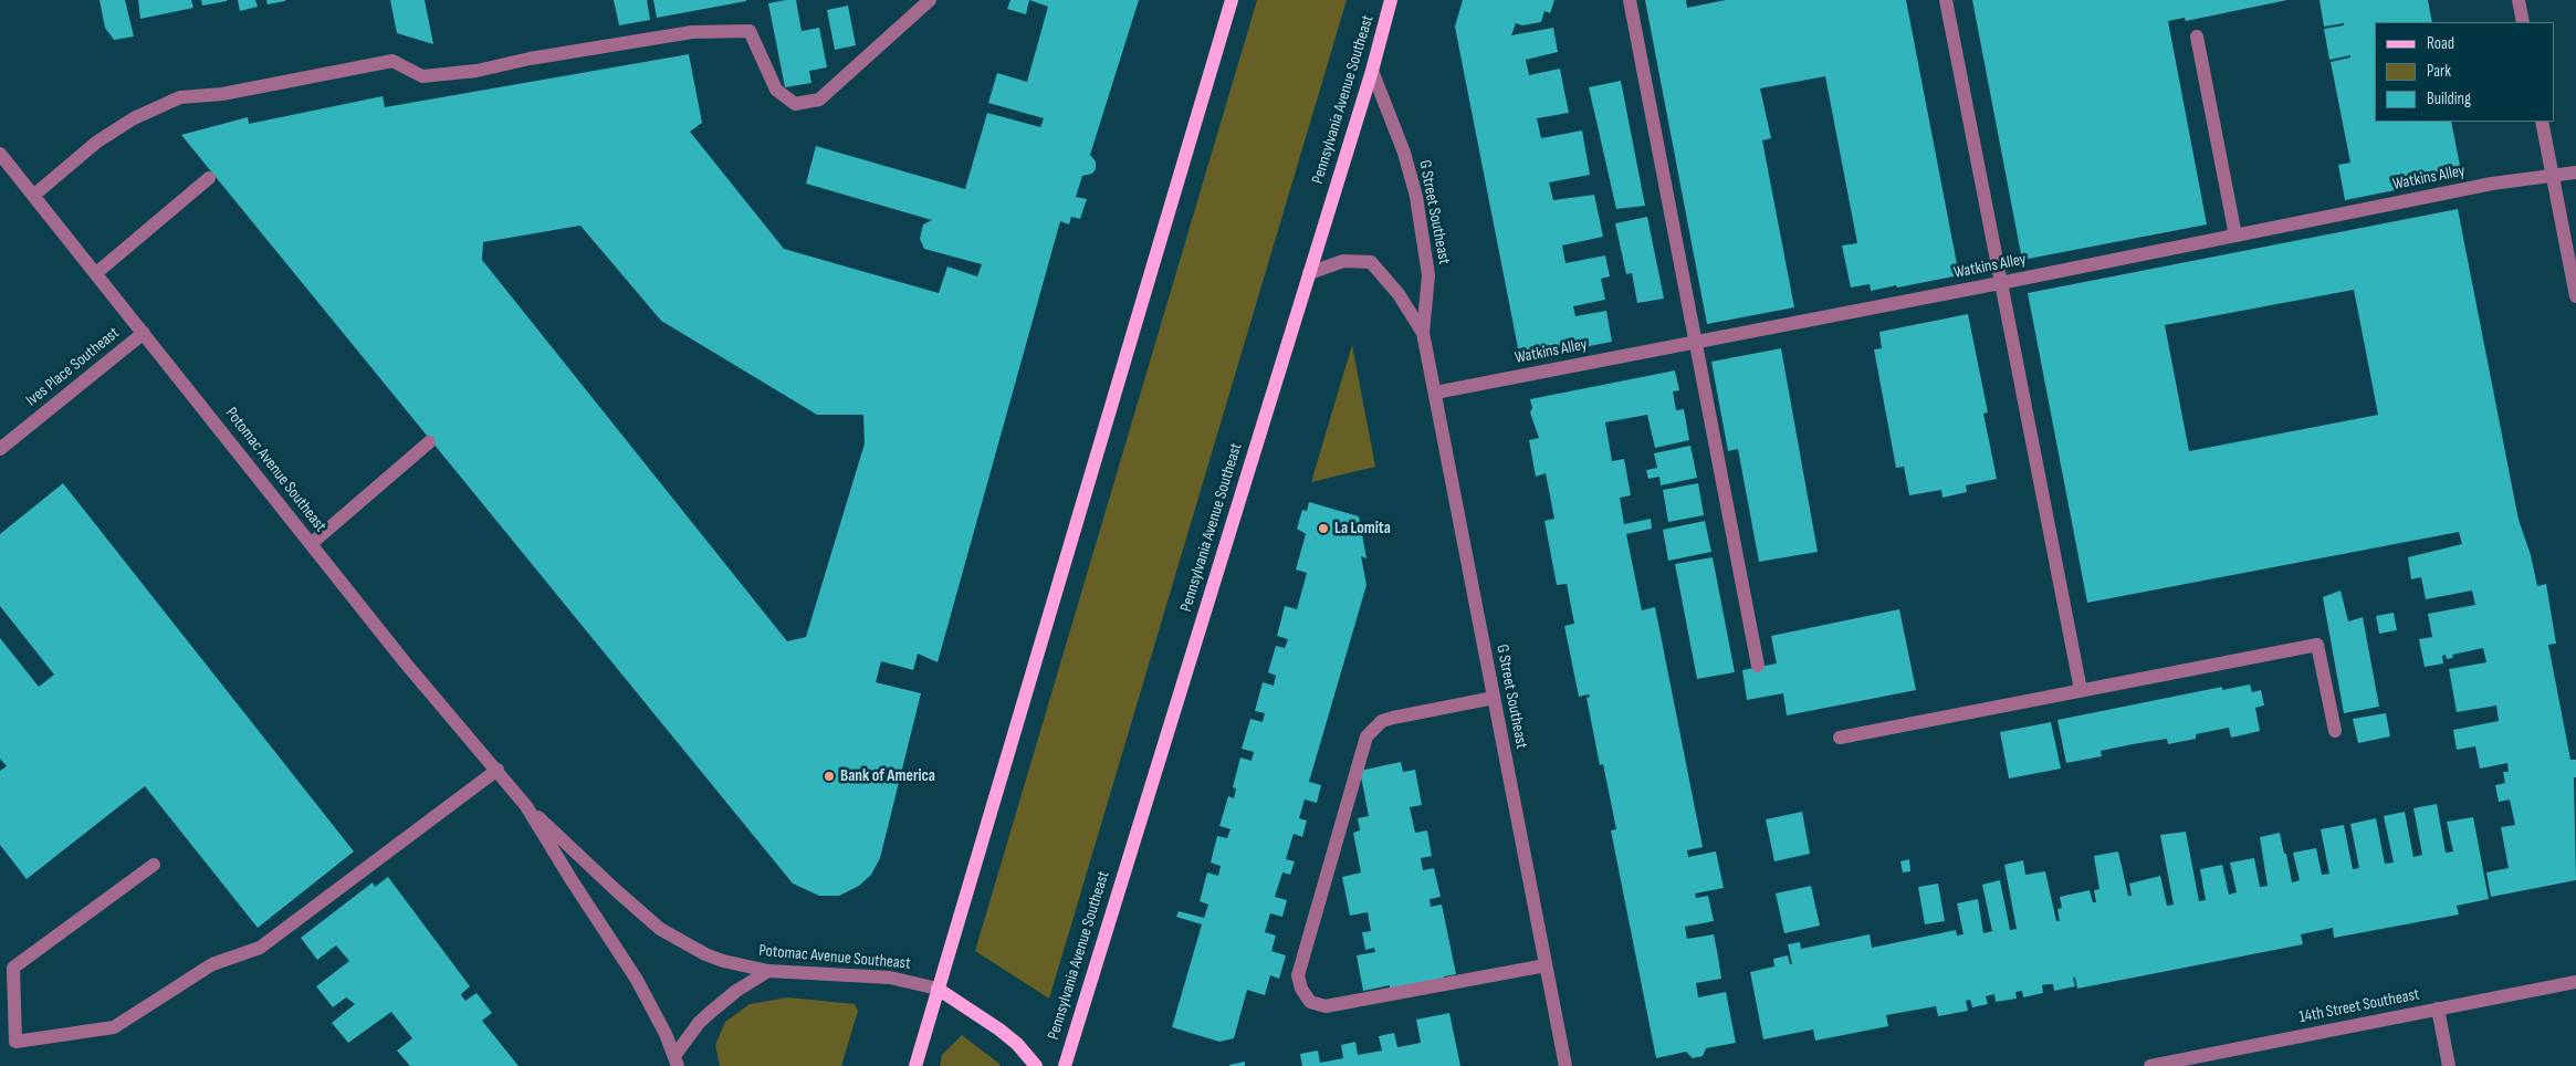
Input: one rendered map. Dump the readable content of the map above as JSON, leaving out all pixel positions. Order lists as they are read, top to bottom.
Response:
{
  "streets": {
    "main road": ["Pennsylvania Avenue Southeast", "Potomac Avenue Southeast"],
    "street": [
      "Watkins Alley",
      "G Street Southeast",
      "Ives Place Southeast",
      "14th Street Southeast"
    ]
  },
  "crossings": [
    ["Pennsylvania Avenue Southeast", "G Street Southeast"],
    ["Watkins Alley", "G Street Southeast"],
    ["Ives Place Southeast", "Potomac Avenue Southeast"]
  ],
  "places": ["La Lomita", "Bank of America"],
  "legend": ["Road", "Park", "Building"]
}
